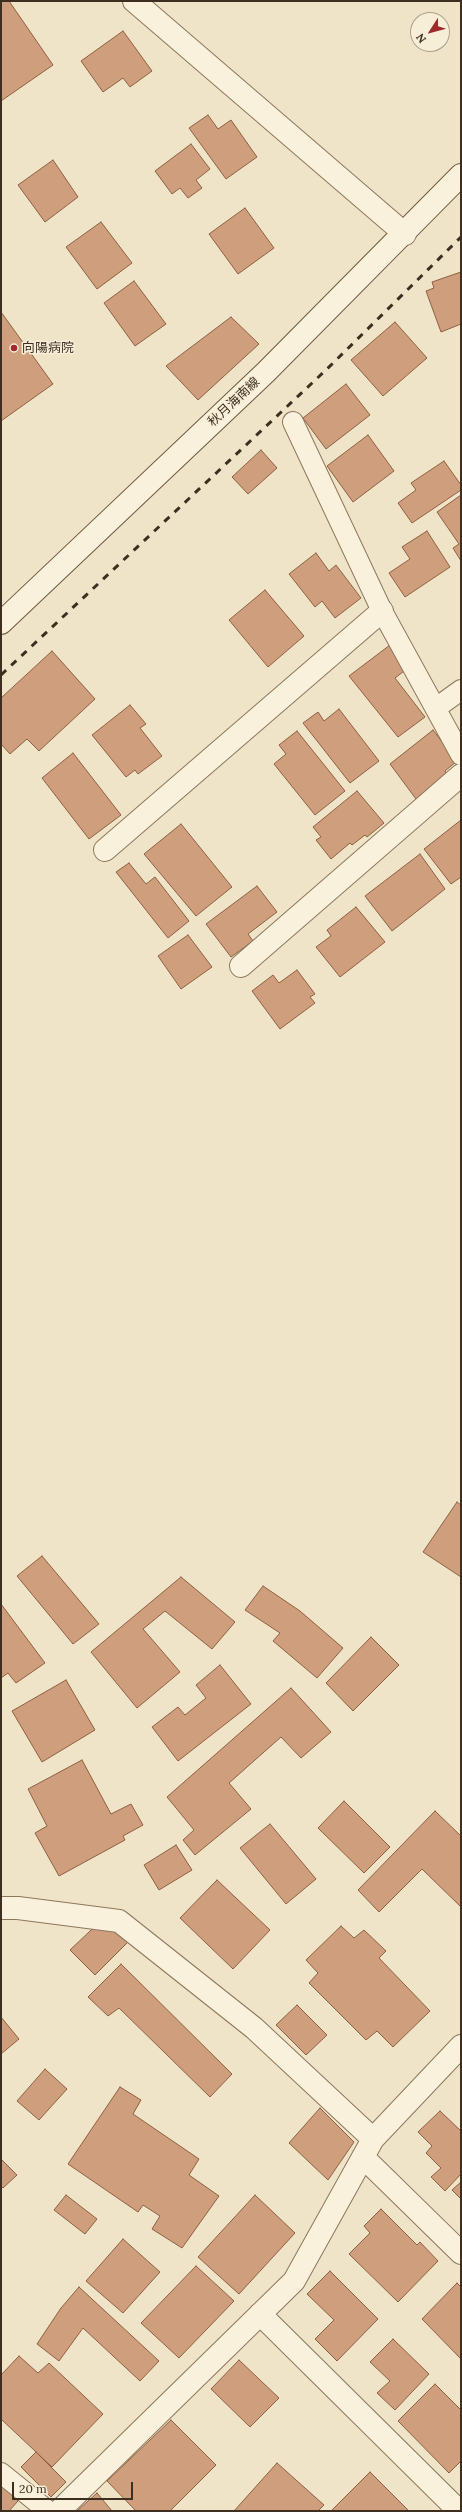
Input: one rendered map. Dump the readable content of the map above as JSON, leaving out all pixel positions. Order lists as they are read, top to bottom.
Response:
{
  "streets": {
    "street": ["秋月海南線"]
  },
  "places": ["向陽病院"],
  "scale_bar": "20 m",
  "north": "bottom left"
}
